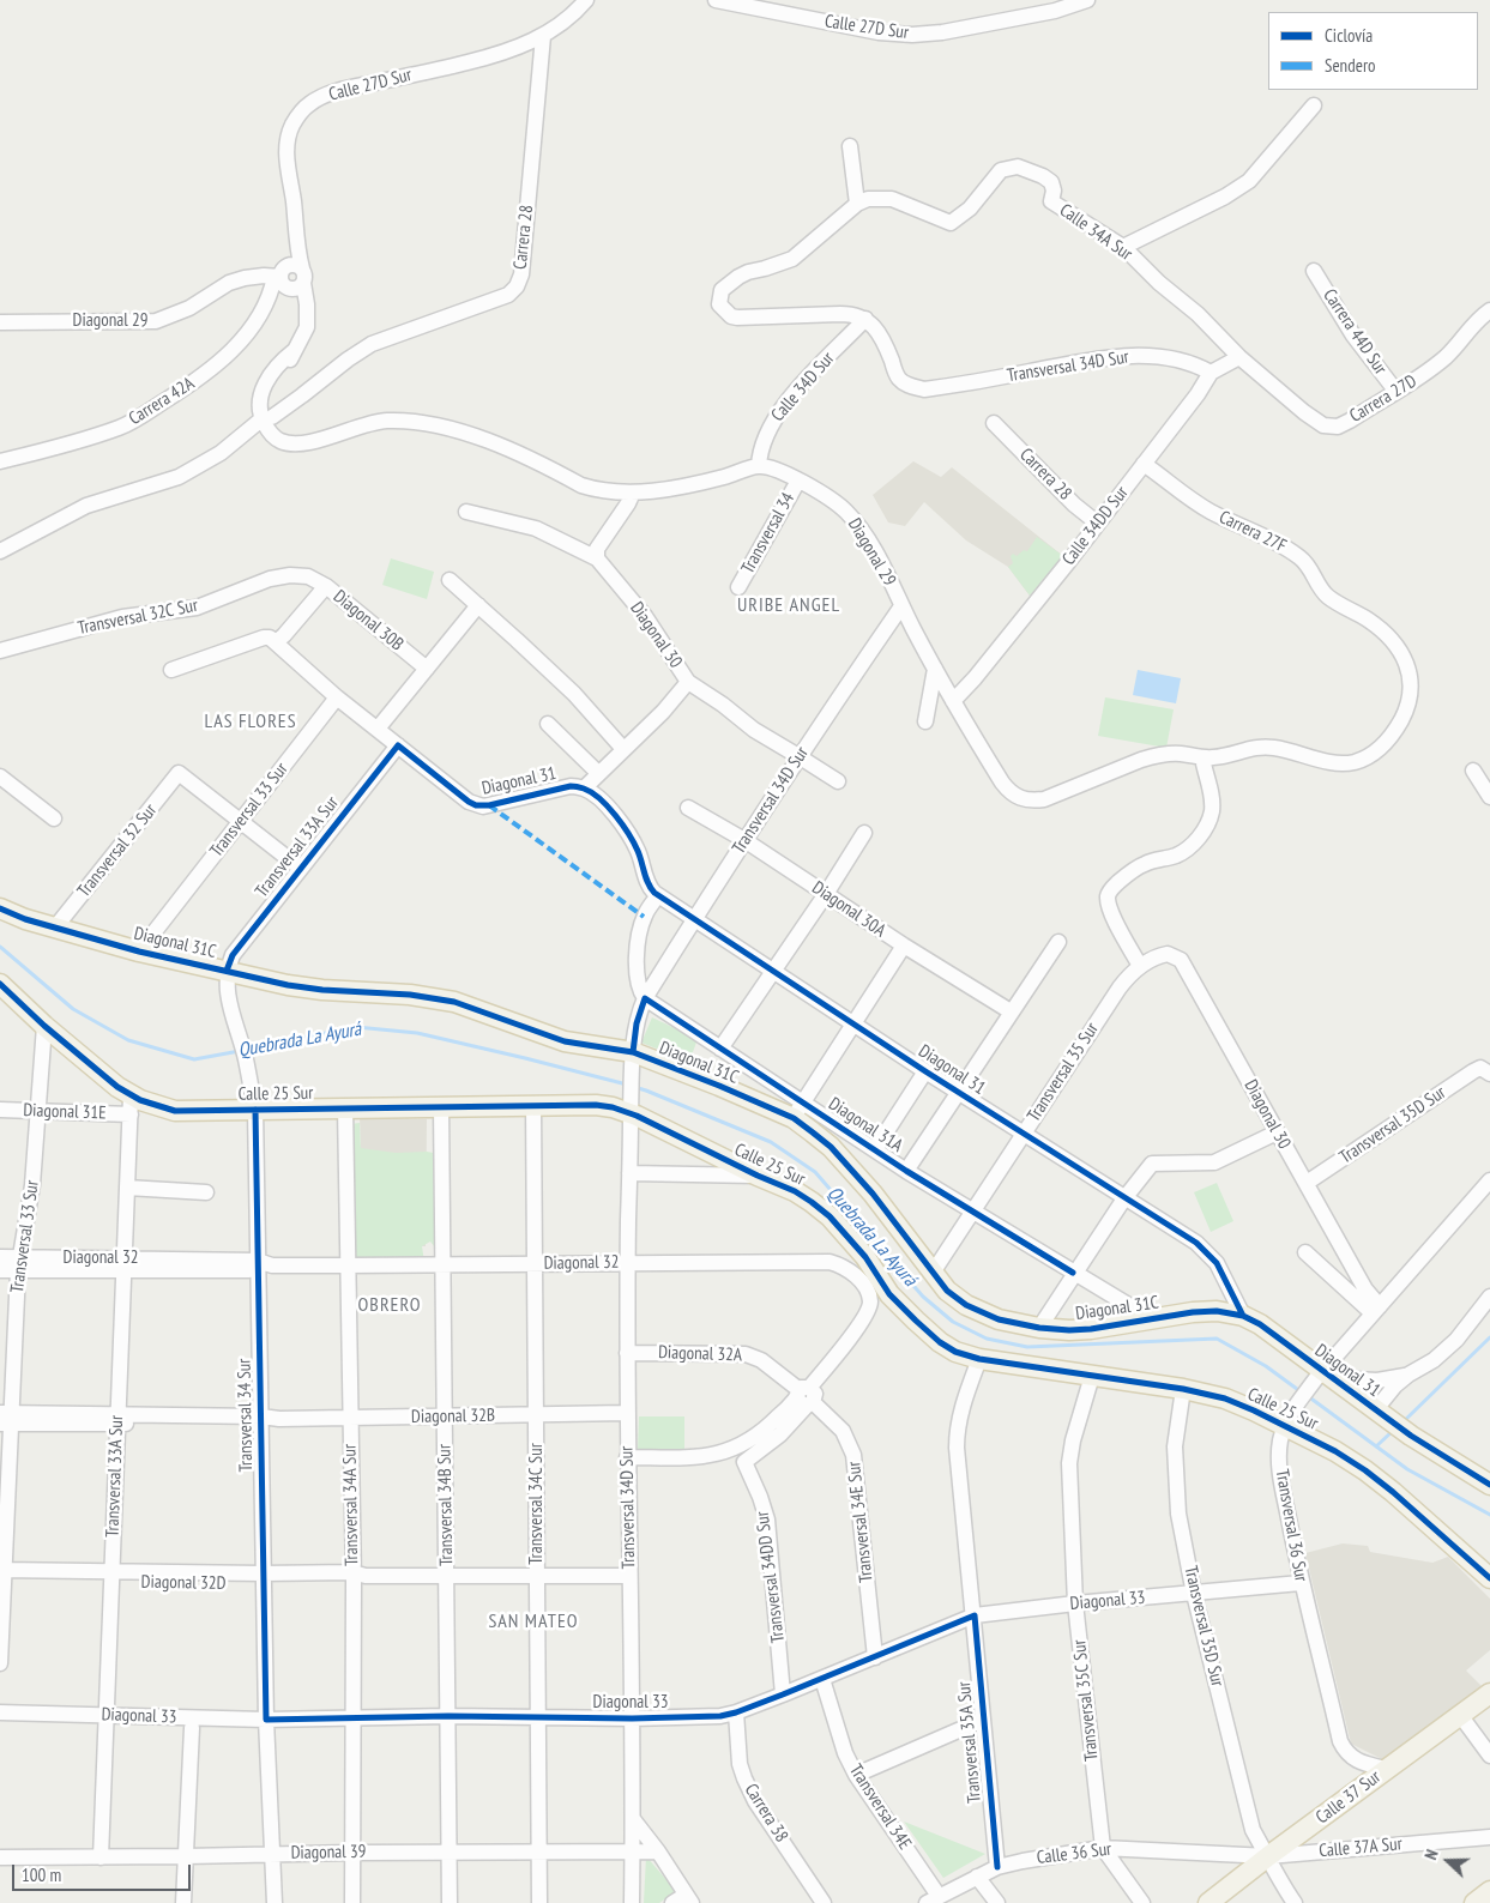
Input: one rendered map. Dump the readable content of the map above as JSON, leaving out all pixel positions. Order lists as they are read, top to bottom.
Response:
{
  "streets": {
    "main road": [
      "Diagonal 31",
      "Diagonal 31C",
      "Calle 25 Sur",
      "Calle 37 Sur"
    ],
    "street": [
      "Calle 27D Sur",
      "Calle 34A Sur",
      "Carrera 28",
      "Diagonal 29",
      "Carrera 44D Sur",
      "Transversal 34D Sur",
      "Calle 34D Sur",
      "Carrera 27D",
      "Carrera 42A",
      "Calle 34DD Sur",
      "Carrera 27F",
      "Transversal 34",
      "Transversal 32C Sur",
      "Diagonal 30B",
      "Diagonal 30",
      "Transversal 33 Sur",
      "Transversal 33A Sur",
      "Transversal 32 Sur",
      "Diagonal 30A",
      "Transversal 35 Sur",
      "Diagonal 31E",
      "Diagonal 31A",
      "Transversal 35D Sur",
      "Diagonal 32",
      "Diagonal 32A",
      "Transversal 34 Sur",
      "Diagonal 32B",
      "Transversal 34C Sur",
      "Transversal 34A Sur",
      "Transversal 34B Sur",
      "Transversal 34E Sur",
      "Transversal 36 Sur",
      "Transversal 34DD Sur",
      "Diagonal 32D",
      "Diagonal 33",
      "Transversal 35C Sur",
      "Transversal 35A Sur",
      "Transversal 34E",
      "Carrera 38",
      "Calle 37A Sur",
      "Diagonal 39",
      "Calle 36 Sur"
    ]
  },
  "crossings": [
    ["Calle 27D Sur", "Carrera 28"],
    ["Calle 27D Sur", "Diagonal 29"],
    ["Calle 27D Sur", "Carrera 42A"],
    ["Calle 34A Sur", "Carrera 27D"],
    ["Calle 34A Sur", "Calle 34DD Sur"],
    ["Carrera 28", "Calle 34DD Sur"],
    ["Diagonal 29", "Transversal 34D Sur"],
    ["Diagonal 29", "Calle 34D Sur"],
    ["Diagonal 29", "Carrera 42A"],
    ["Diagonal 29", "Calle 34DD Sur"],
    ["Diagonal 29", "Carrera 27F"],
    ["Diagonal 29", "Transversal 34"],
    ["Carrera 44D Sur", "Carrera 27D"],
    ["Transversal 34D Sur", "Calle 34D Sur"],
    ["Transversal 34D Sur", "Calle 34DD Sur"],
    ["Transversal 34D Sur", "Diagonal 30"],
    ["Transversal 34D Sur", "Diagonal 31"],
    ["Transversal 34D Sur", "Diagonal 30A"],
    ["Transversal 34D Sur", "Calle 25 Sur"],
    ["Transversal 34D Sur", "Diagonal 31A"],
    ["Transversal 34D Sur", "Diagonal 32"],
    ["Transversal 34D Sur", "Diagonal 32A"],
    ["Transversal 34D Sur", "Diagonal 32B"],
    ["Transversal 34D Sur", "Diagonal 32D"],
    ["Transversal 34D Sur", "Diagonal 33"],
    ["Transversal 34D Sur", "Diagonal 39"],
    ["Carrera 27D", "Calle 34DD Sur"],
    ["Calle 34DD Sur", "Carrera 27F"],
    ["Transversal 32C Sur", "Diagonal 30B"],
    ["Diagonal 30", "Diagonal 31C"],
    ["Diagonal 30", "Transversal 35 Sur"],
    ["Diagonal 30", "Transversal 35D Sur"],
    ["Diagonal 30", "Transversal 36 Sur"],
    ["Diagonal 31", "Transversal 33 Sur"],
    ["Diagonal 31", "Transversal 33A Sur"],
    ["Diagonal 31", "Diagonal 31C"],
    ["Diagonal 31", "Transversal 35 Sur"],
    ["Diagonal 31", "Transversal 36 Sur"],
    ["Transversal 33 Sur", "Transversal 32 Sur"],
    ["Transversal 33 Sur", "Diagonal 31C"],
    ["Transversal 33 Sur", "Calle 25 Sur"],
    ["Transversal 33 Sur", "Diagonal 31E"],
    ["Transversal 33 Sur", "Diagonal 32"],
    ["Transversal 33 Sur", "Diagonal 32B"],
    ["Transversal 33 Sur", "Diagonal 32D"],
    ["Transversal 33A Sur", "Diagonal 31C"],
    ["Transversal 33A Sur", "Calle 25 Sur"],
    ["Transversal 33A Sur", "Diagonal 31E"],
    ["Transversal 33A Sur", "Diagonal 32"],
    ["Transversal 33A Sur", "Transversal 34 Sur"],
    ["Transversal 33A Sur", "Diagonal 32B"],
    ["Transversal 33A Sur", "Diagonal 32D"],
    ["Transversal 33A Sur", "Diagonal 33"],
    ["Transversal 33A Sur", "Diagonal 39"],
    ["Transversal 32 Sur", "Diagonal 31C"],
    ["Diagonal 31C", "Transversal 35 Sur"],
    ["Diagonal 31C", "Diagonal 31A"],
    ["Diagonal 31C", "Transversal 34 Sur"],
    ["Transversal 35 Sur", "Diagonal 31A"],
    ["Calle 25 Sur", "Diagonal 31E"],
    ["Calle 25 Sur", "Transversal 35D Sur"],
    ["Calle 25 Sur", "Transversal 34 Sur"],
    ["Calle 25 Sur", "Transversal 34C Sur"],
    ["Calle 25 Sur", "Transversal 34A Sur"],
    ["Calle 25 Sur", "Transversal 34B Sur"],
    ["Calle 25 Sur", "Transversal 36 Sur"],
    ["Calle 25 Sur", "Transversal 35C Sur"],
    ["Calle 25 Sur", "Transversal 35A Sur"],
    ["Transversal 35D Sur", "Diagonal 33"],
    ["Transversal 35D Sur", "Calle 37 Sur"],
    ["Transversal 35D Sur", "Calle 37A Sur"],
    ["Transversal 35D Sur", "Calle 36 Sur"],
    ["Diagonal 32", "Diagonal 32A"],
    ["Diagonal 32", "Transversal 34 Sur"],
    ["Diagonal 32", "Transversal 34C Sur"],
    ["Diagonal 32", "Transversal 34A Sur"],
    ["Diagonal 32", "Transversal 34B Sur"],
    ["Diagonal 32", "Transversal 34E Sur"],
    ["Diagonal 32", "Transversal 34DD Sur"],
    ["Diagonal 32A", "Transversal 34E Sur"],
    ["Diagonal 32A", "Transversal 34DD Sur"],
    ["Transversal 34 Sur", "Diagonal 32B"],
    ["Transversal 34 Sur", "Diagonal 32D"],
    ["Transversal 34 Sur", "Diagonal 33"],
    ["Transversal 34 Sur", "Diagonal 39"],
    ["Diagonal 32B", "Transversal 34C Sur"],
    ["Diagonal 32B", "Transversal 34A Sur"],
    ["Diagonal 32B", "Transversal 34B Sur"],
    ["Transversal 34C Sur", "Diagonal 32D"],
    ["Transversal 34C Sur", "Diagonal 33"],
    ["Transversal 34C Sur", "Diagonal 39"],
    ["Transversal 34A Sur", "Diagonal 32D"],
    ["Transversal 34A Sur", "Diagonal 33"],
    ["Transversal 34A Sur", "Diagonal 39"],
    ["Transversal 34B Sur", "Diagonal 32D"],
    ["Transversal 34B Sur", "Diagonal 33"],
    ["Transversal 34B Sur", "Diagonal 39"],
    ["Transversal 34E Sur", "Transversal 34DD Sur"],
    ["Transversal 34E Sur", "Diagonal 33"],
    ["Transversal 36 Sur", "Diagonal 33"],
    ["Transversal 36 Sur", "Calle 37 Sur"],
    ["Transversal 34DD Sur", "Diagonal 33"],
    ["Diagonal 33", "Transversal 35C Sur"],
    ["Diagonal 33", "Transversal 35A Sur"],
    ["Diagonal 33", "Transversal 34E"],
    ["Diagonal 33", "Carrera 38"],
    ["Transversal 35C Sur", "Calle 36 Sur"],
    ["Transversal 35A Sur", "Calle 36 Sur"],
    ["Calle 37 Sur", "Calle 37A Sur"],
    ["Calle 37 Sur", "Calle 36 Sur"],
    ["Transversal 34E", "Calle 36 Sur"],
    ["Calle 37A Sur", "Calle 36 Sur"]
  ],
  "districts": [
    "URIBE ANGEL",
    "LAS FLORES",
    "OBRERO",
    "SAN MATEO"
  ],
  "water": ["Quebrada La Ayurá"],
  "legend": ["Ciclovía", "Sendero"],
  "scale_bar": "100 m",
  "north": "left"
}
